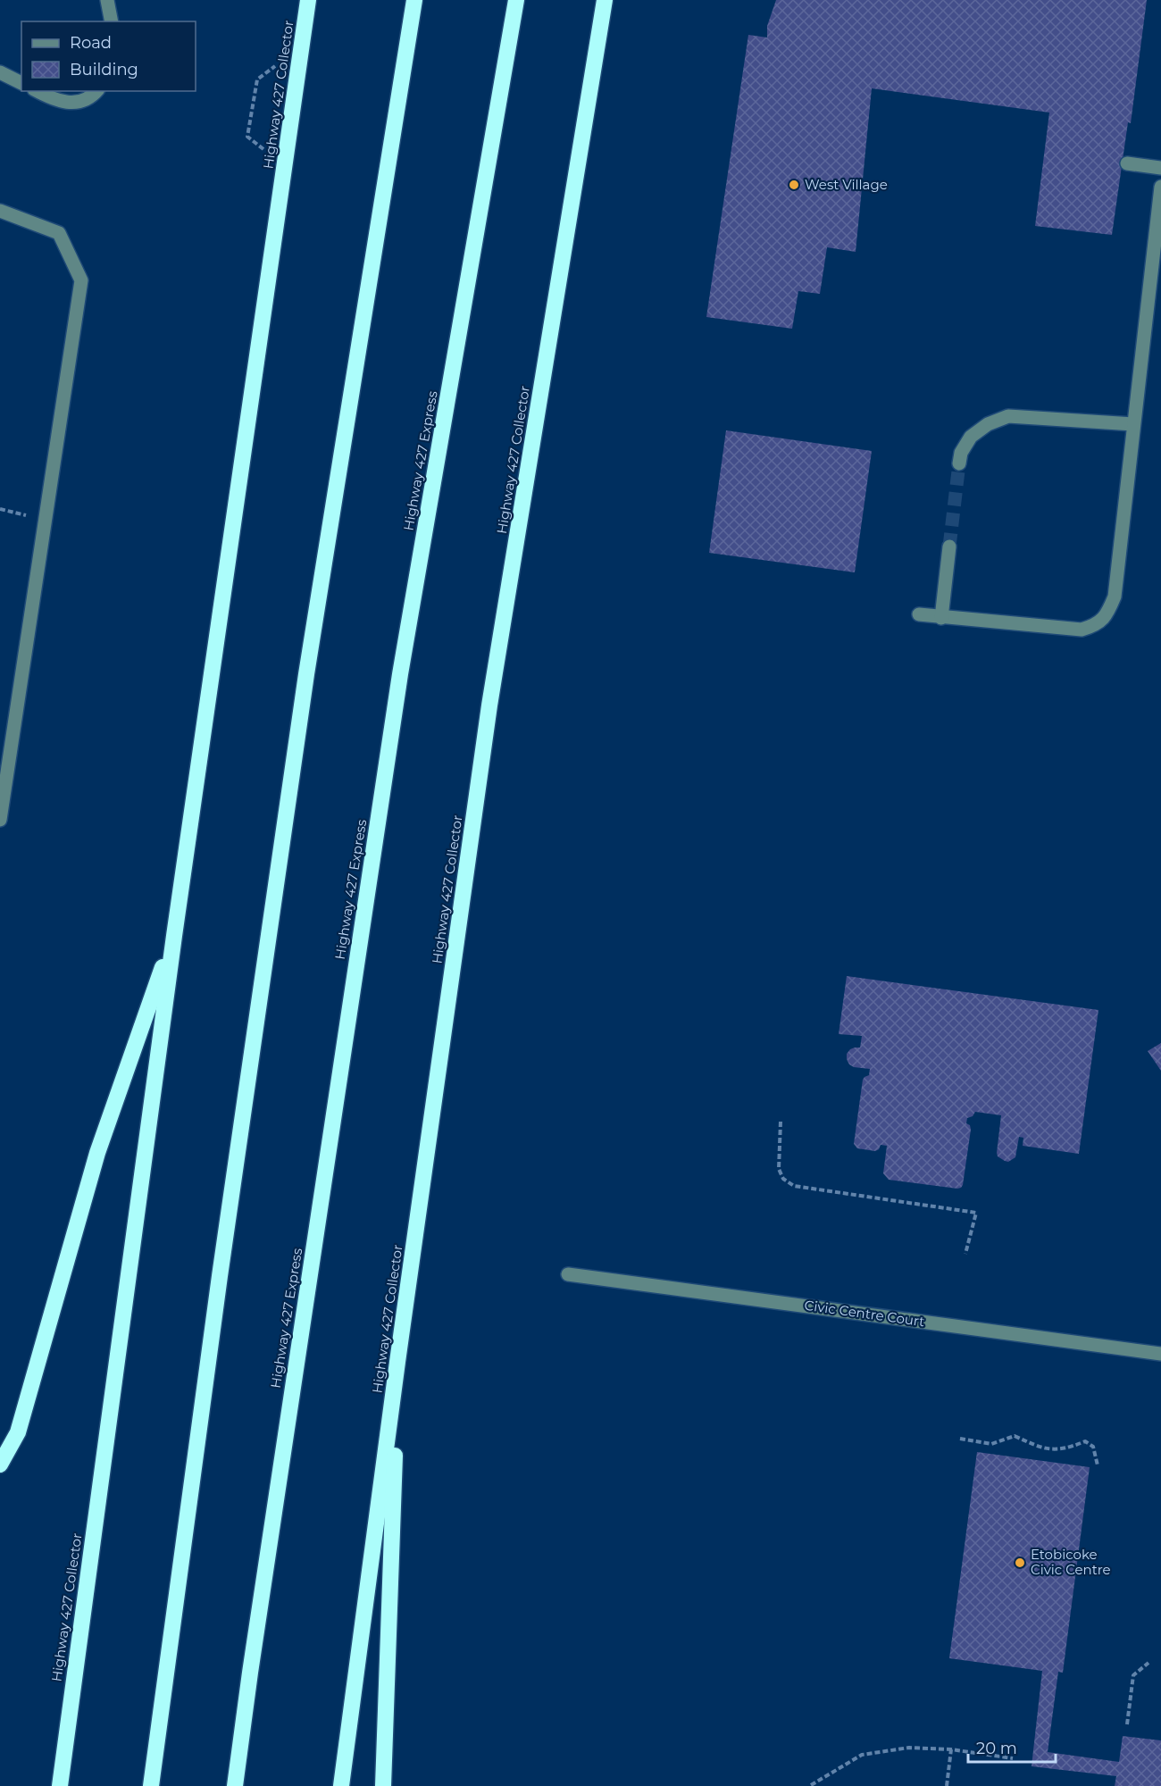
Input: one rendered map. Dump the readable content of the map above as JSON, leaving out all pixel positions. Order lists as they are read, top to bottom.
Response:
{
  "streets": {
    "highway": ["Highway 427 Collector", "Highway 427 Express"],
    "street": ["Civic Centre Court"]
  },
  "places": ["West Village", "Etobicoke Civic Centre"],
  "legend": ["Road", "Building"],
  "scale_bar": "20 m"
}
